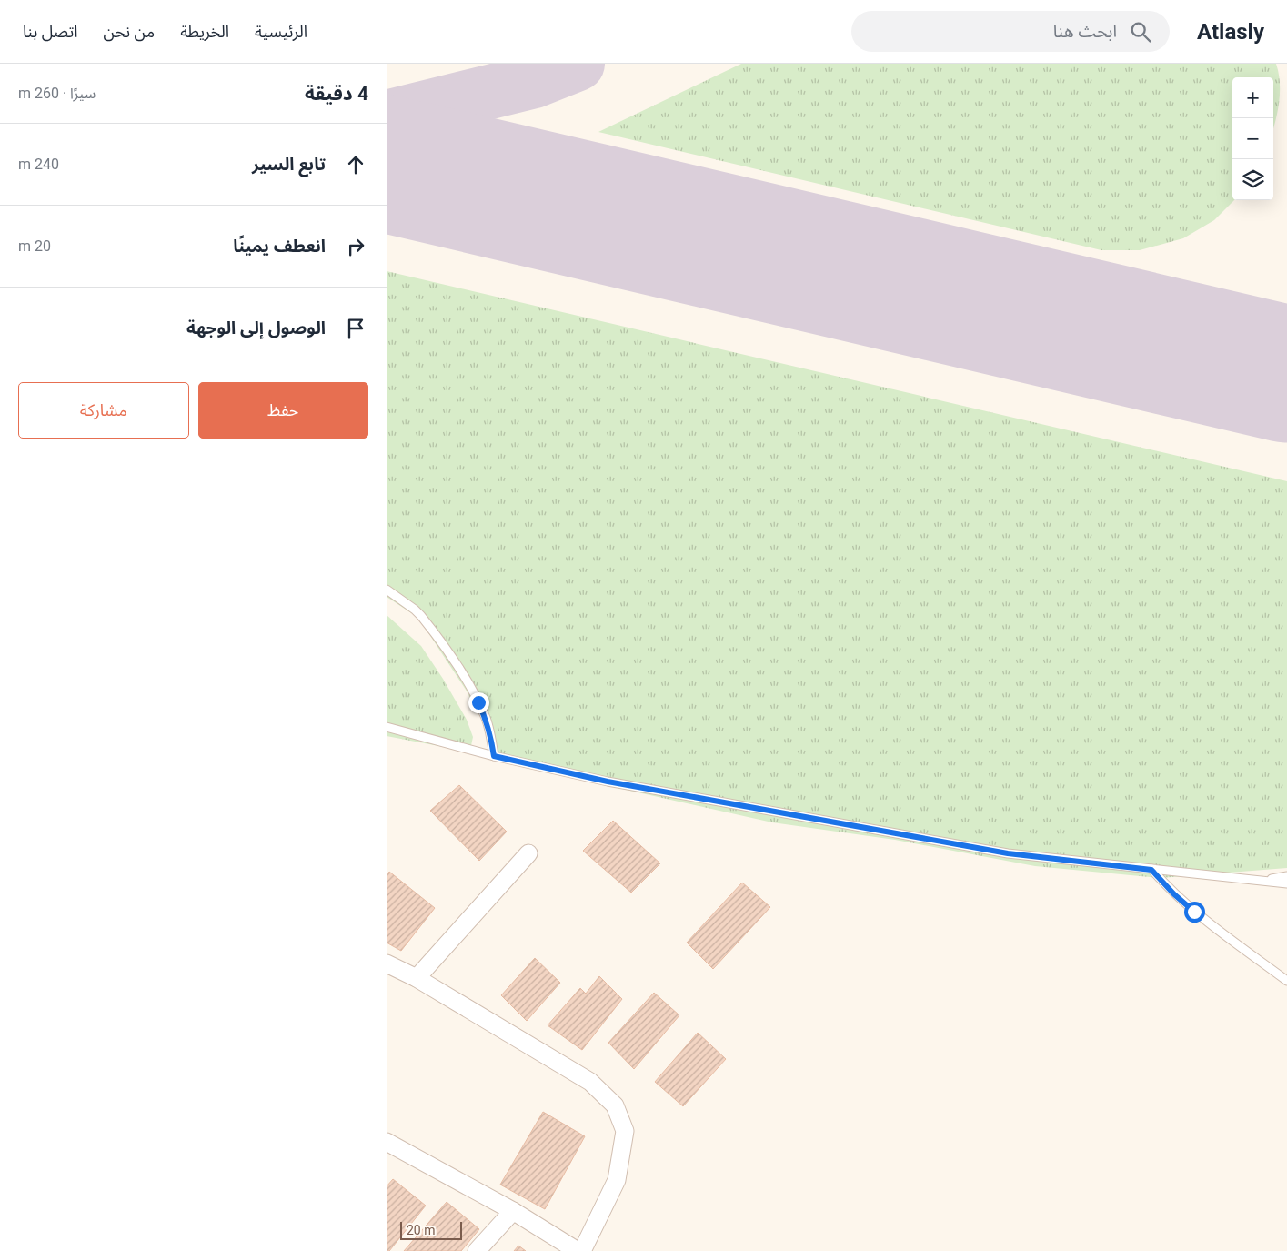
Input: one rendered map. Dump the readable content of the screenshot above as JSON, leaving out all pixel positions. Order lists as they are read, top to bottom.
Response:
{
  "scale_bar": "20 m",
  "page": {
    "header": "Atlasly",
    "search": "ابحث هنا",
    "nav": [
      "الرئيسية",
      "الخريطة",
      "من نحن",
      "اتصل بنا"
    ],
    "heading": ["4 دقيقة", "سيرًا · 260 m"],
    "map_buttons": ["+", "−"],
    "list": [
      ["تابع السير", "240 m"],
      ["انعطف يمينًا", "20 m"],
      "الوصول إلى الوجهة"
    ],
    "buttons": ["حفظ", "مشاركة"],
    "scale": "20 m"
  }
}
